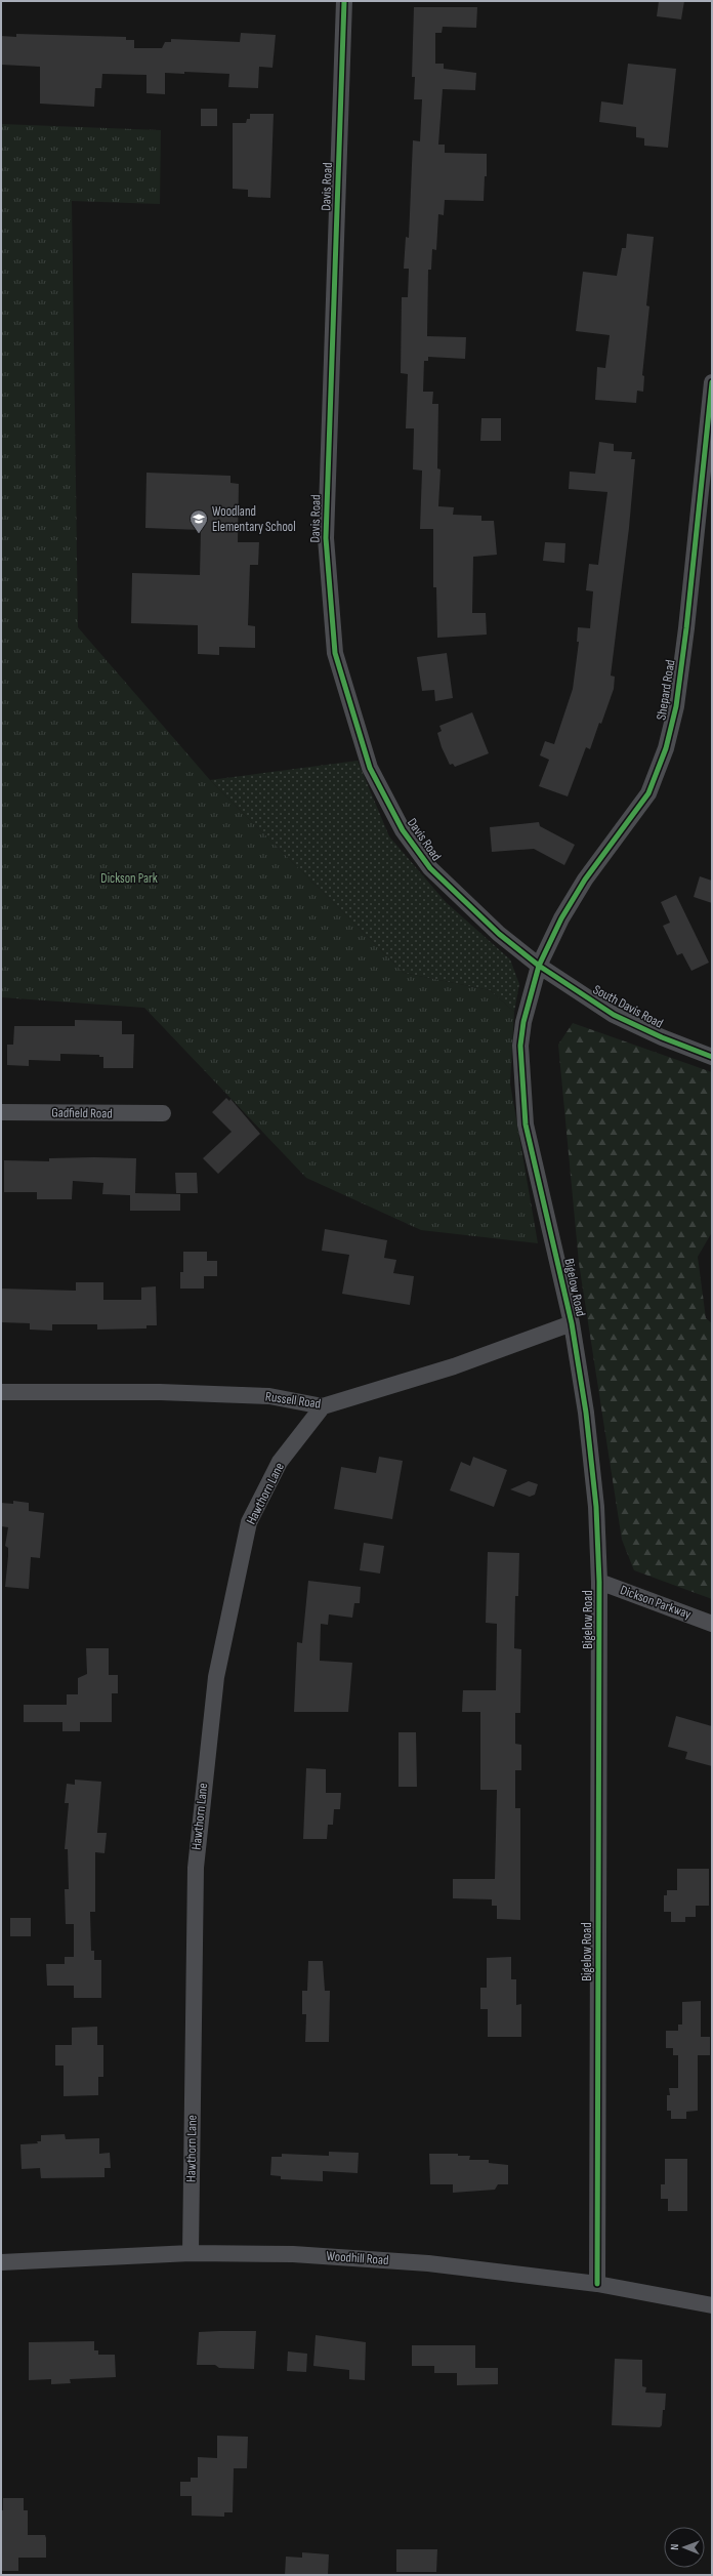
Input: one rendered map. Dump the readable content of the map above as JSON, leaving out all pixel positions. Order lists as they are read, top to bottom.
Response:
{
  "streets": {
    "street": [
      "Davis Road",
      "Shepard Road",
      "South Davis Road",
      "Gadfield Road",
      "Bigelow Road",
      "Russell Road",
      "Hawthorn Lane",
      "Dickson Parkway",
      "Woodhill Road"
    ]
  },
  "crossings": [
    ["Davis Road", "Shepard Road"],
    ["Davis Road", "South Davis Road"],
    ["Davis Road", "Bigelow Road"],
    ["Shepard Road", "South Davis Road"],
    ["Shepard Road", "Bigelow Road"],
    ["South Davis Road", "Bigelow Road"],
    ["Bigelow Road", "Russell Road"],
    ["Bigelow Road", "Dickson Parkway"],
    ["Bigelow Road", "Woodhill Road"],
    ["Russell Road", "Hawthorn Lane"],
    ["Hawthorn Lane", "Woodhill Road"]
  ],
  "parks": ["Dickson Park"],
  "places": {
    "school or university": ["Woodland Elementary School"]
  },
  "north": "left"
}
